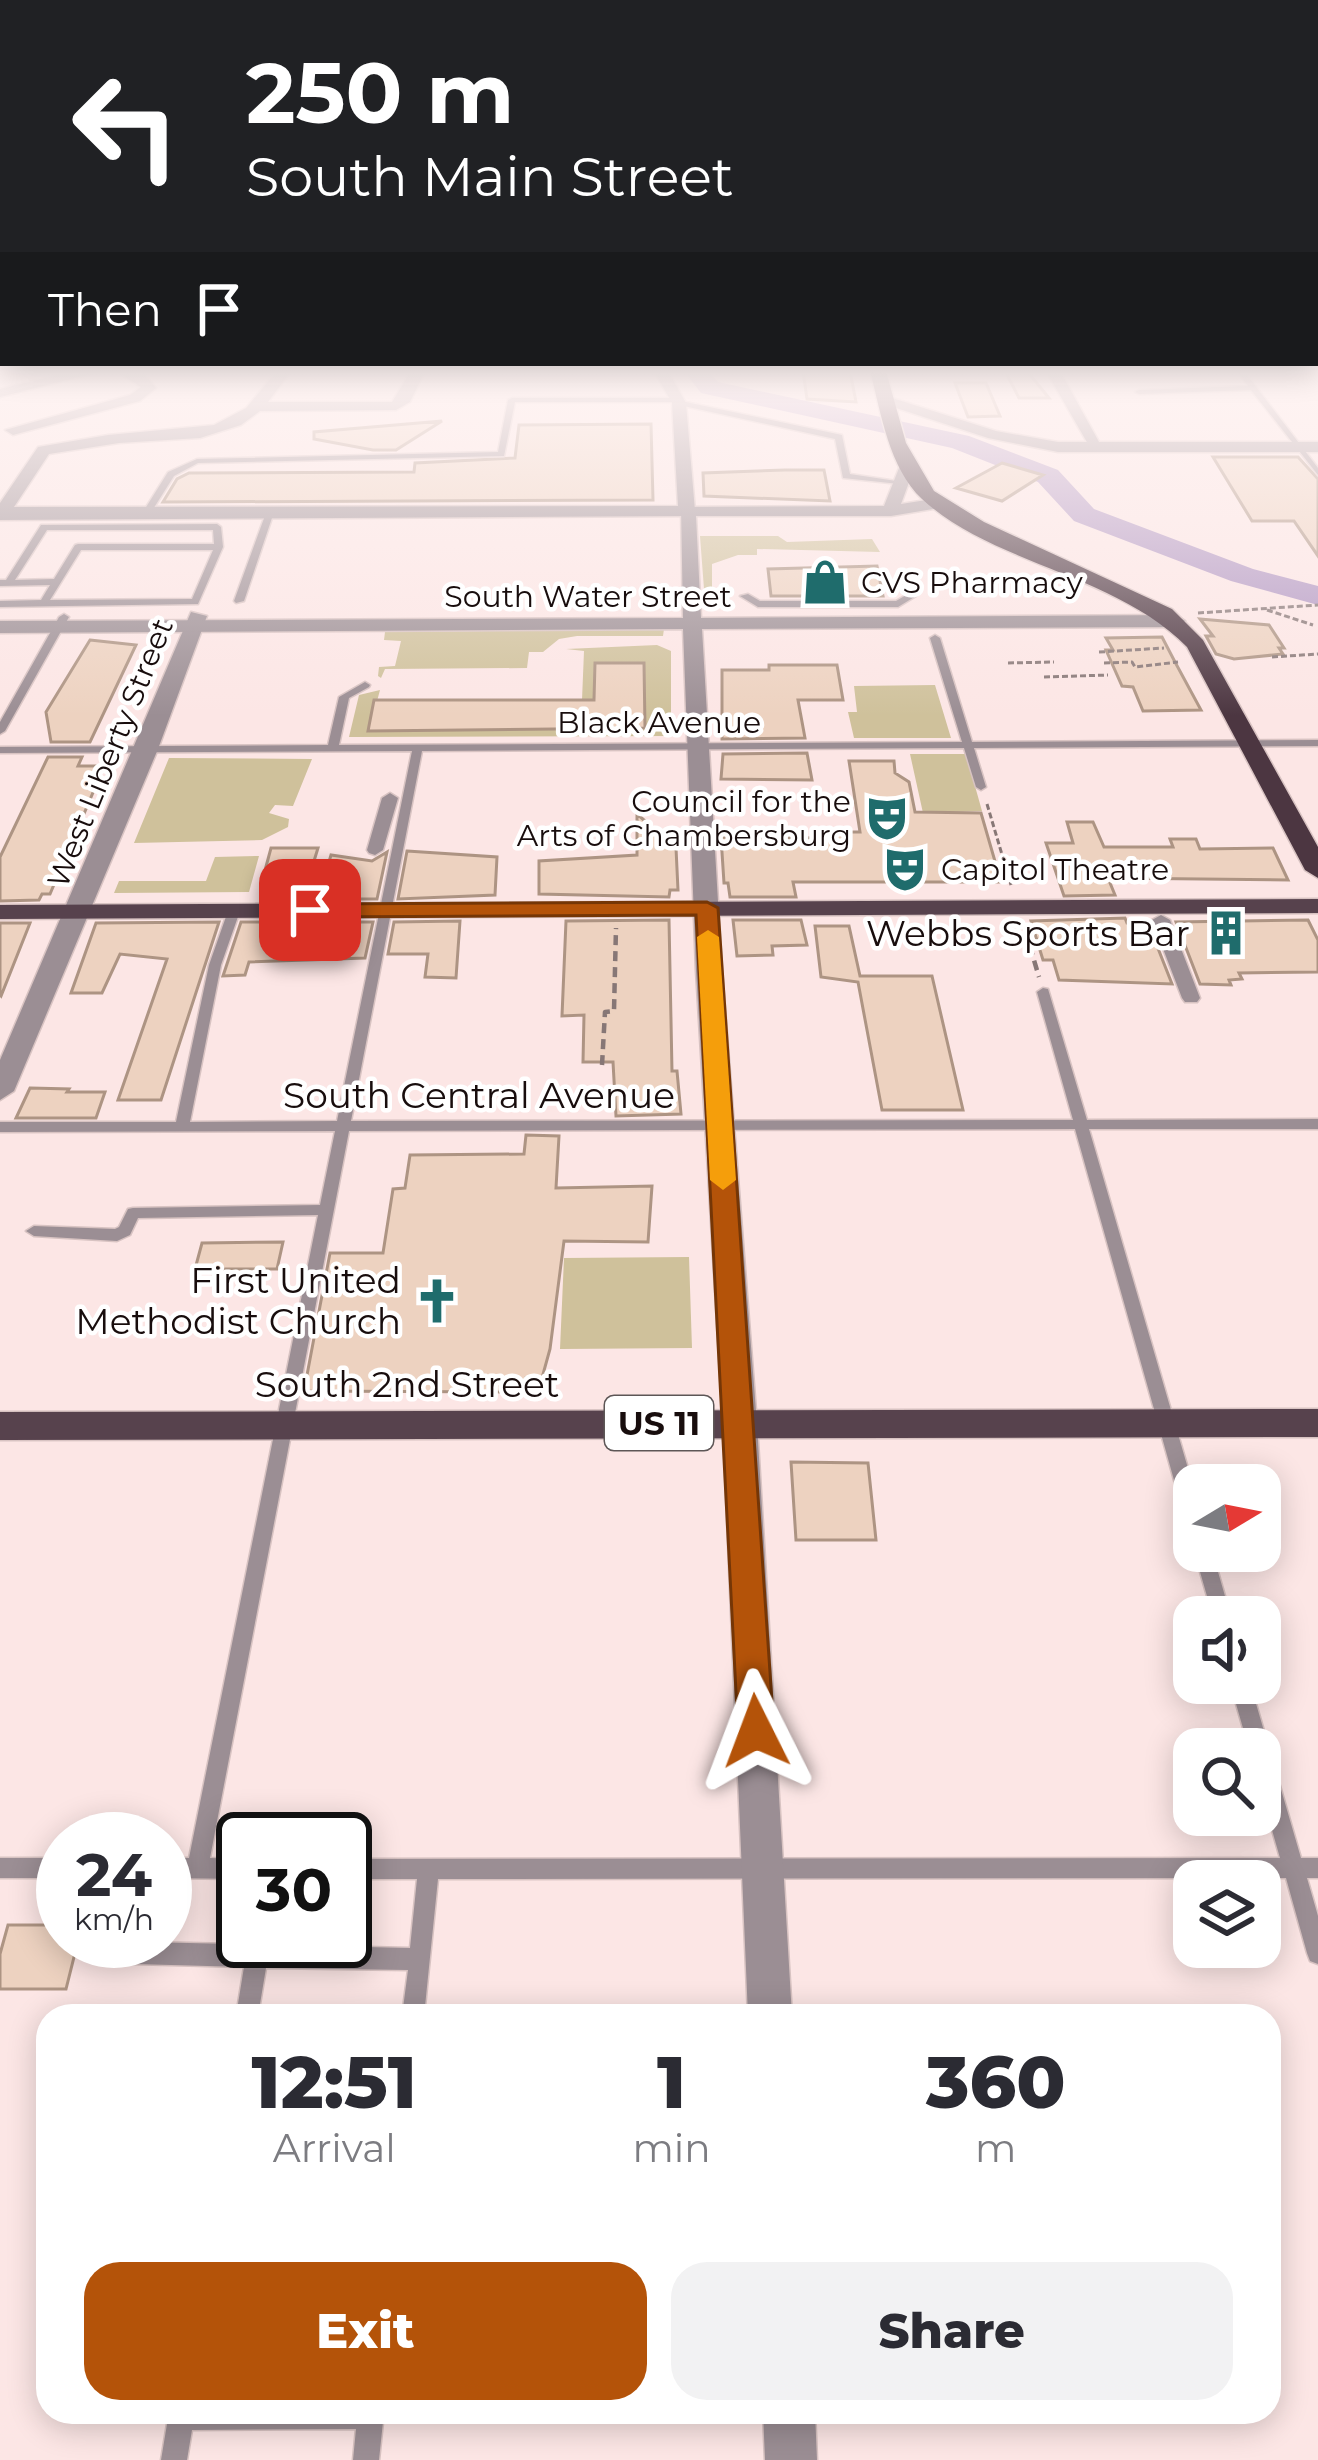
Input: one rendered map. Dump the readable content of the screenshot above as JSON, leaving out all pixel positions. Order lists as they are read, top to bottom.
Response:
{
  "streets": {
    "main road": ["South 2nd Street", "US 11"],
    "street": ["South Water Street", "West Liberty Street"],
    "lane": ["Black Avenue", "South Central Avenue"]
  },
  "crossings": [
    ["South Water Street", "West Liberty Street"],
    ["Black Avenue", "West Liberty Street"]
  ],
  "places": {
    "shop": ["CVS Pharmacy"],
    "theatre": ["Council for the Arts of Chambersburg", "Capitol Theatre"],
    "building": ["Webbs Sports Bar"],
    "church": ["First United Methodist Church"]
  },
  "north": "right",
  "page": {
    "turn": ["250 m", "South Main Street"],
    "then": "Then",
    "speed": "24 km/h",
    "limit": "30",
    "eta": [
      "12:51",
      "Arrival",
      "1",
      "min",
      "360",
      "m"
    ],
    "buttons": ["Exit", "Share"]
  }
}
